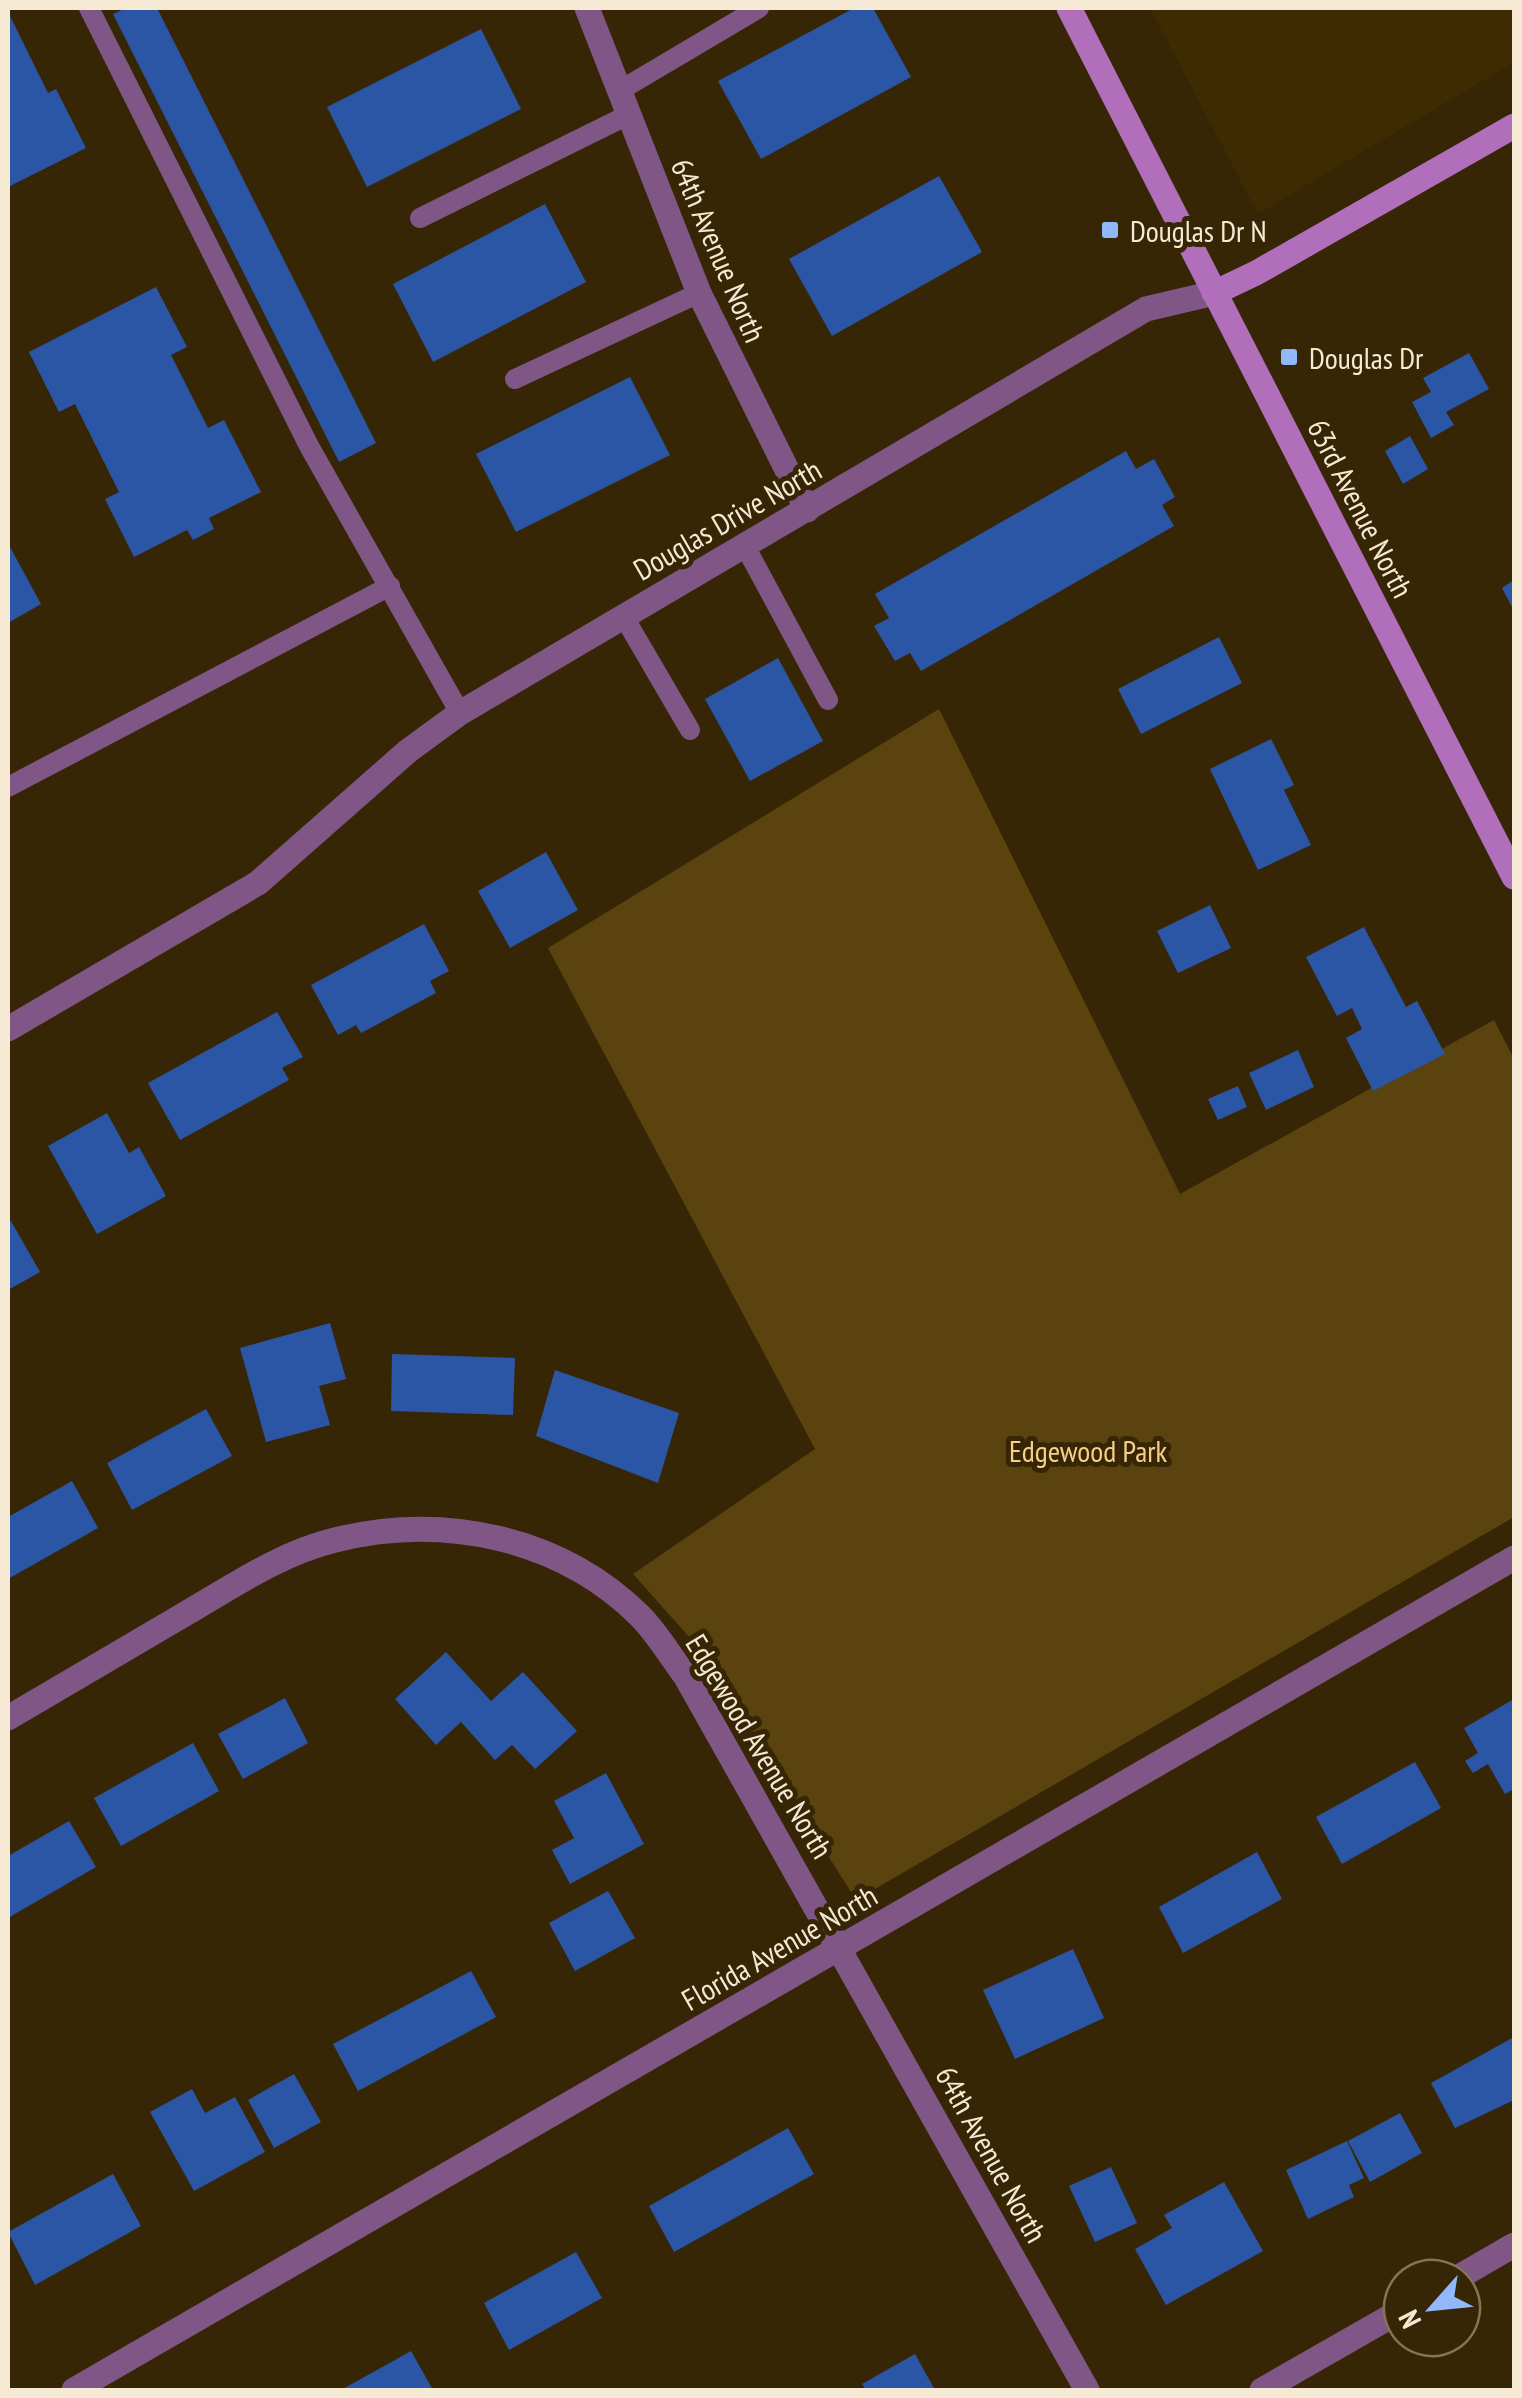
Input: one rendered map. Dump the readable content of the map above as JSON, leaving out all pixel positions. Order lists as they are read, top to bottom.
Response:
{
  "streets": {
    "street": [
      "64th Avenue North",
      "63rd Avenue North",
      "Douglas Drive North",
      "Edgewood Avenue North",
      "Florida Avenue North"
    ]
  },
  "crossings": [
    ["64th Avenue North", "Douglas Drive North"],
    ["64th Avenue North", "Edgewood Avenue North"],
    ["64th Avenue North", "Florida Avenue North"],
    ["63rd Avenue North", "Douglas Drive North"],
    ["Edgewood Avenue North", "Florida Avenue North"]
  ],
  "parks": ["Edgewood Park"],
  "places": {
    "transit": ["Douglas Dr N", "Douglas Dr"]
  },
  "north": "bottom left"
}
